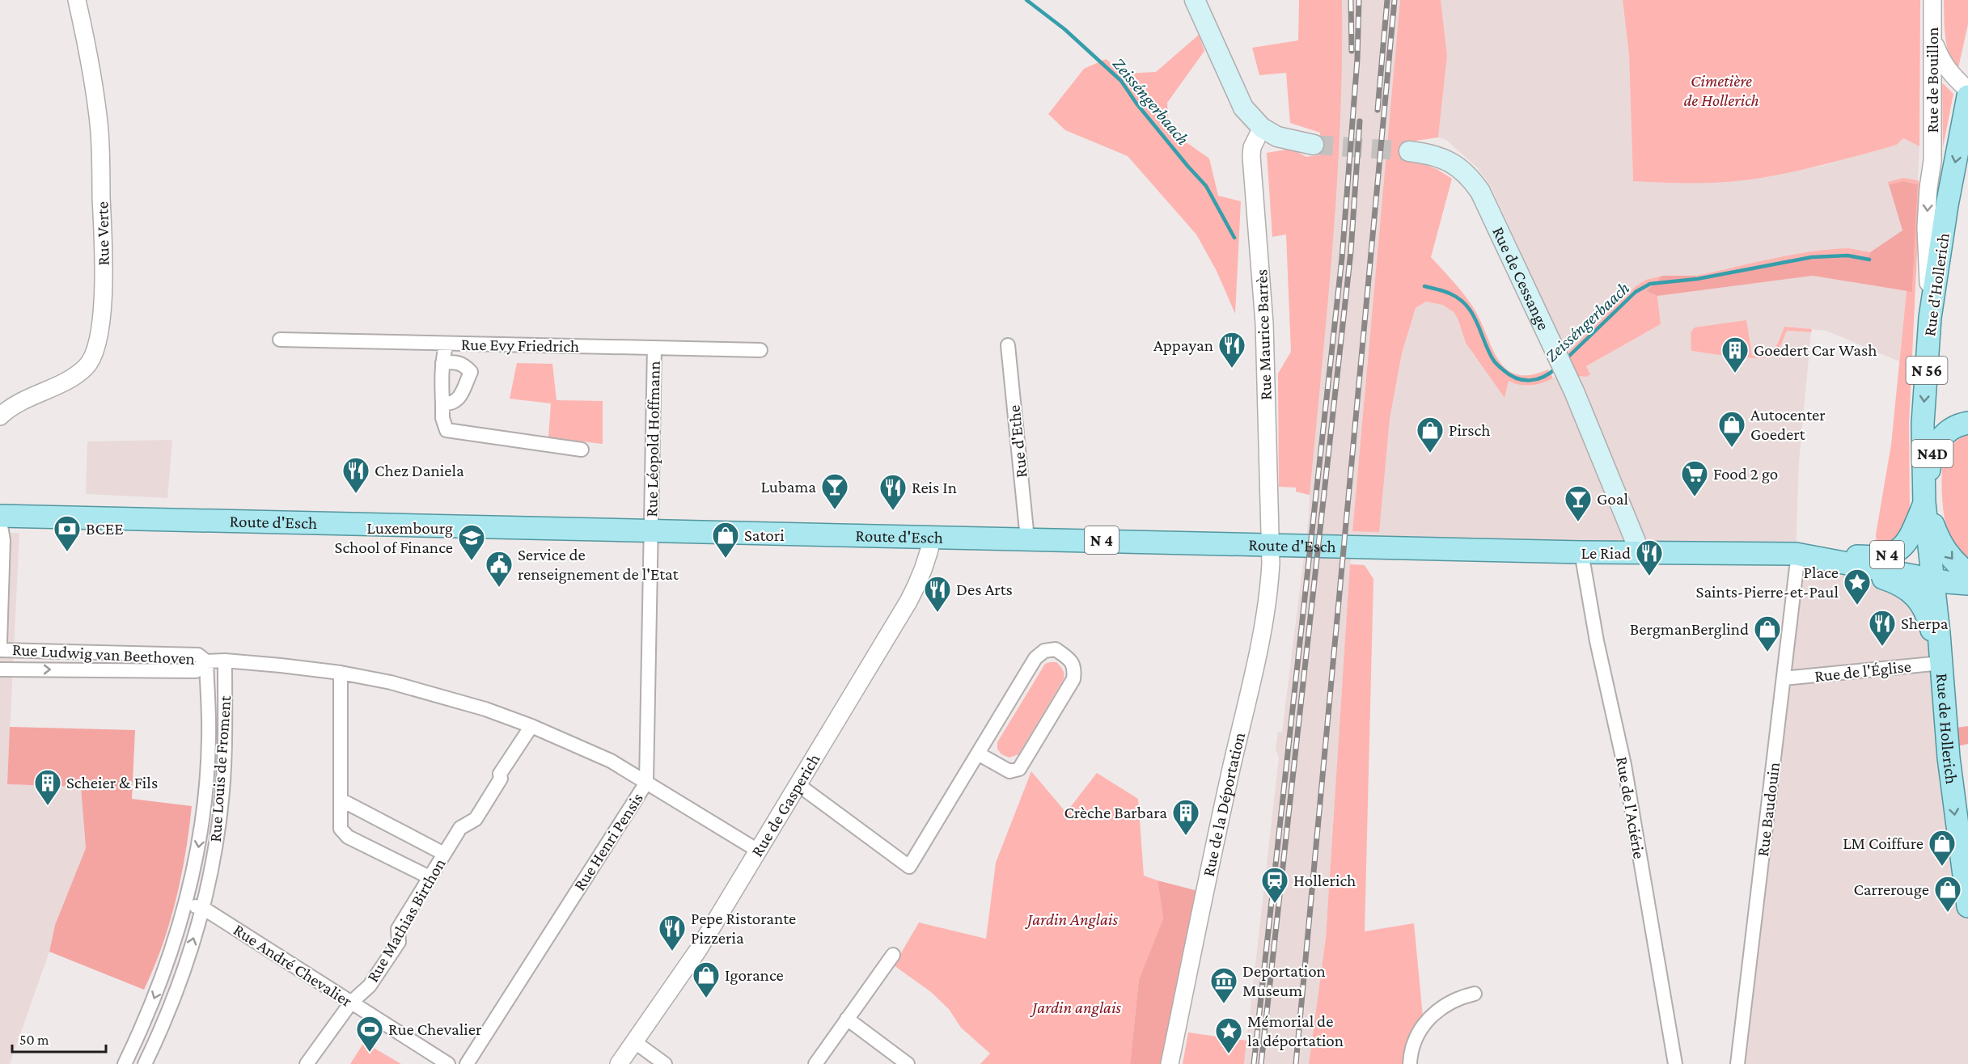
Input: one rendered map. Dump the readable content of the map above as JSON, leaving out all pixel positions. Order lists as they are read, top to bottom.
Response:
{
  "streets": {
    "main road": [
      "Rue de Cessange",
      "Rue d'Hollerich",
      "N 56",
      "N4D",
      "Route d'Esch",
      "N 4",
      "Rue de Hollerich"
    ],
    "street": [
      "Rue de Bouillon",
      "Rue Verte",
      "Rue Maurice Barrès",
      "Rue Evy Friedrich",
      "Rue Léopold Hoffmann",
      "Rue d'Ethe",
      "Rue Ludwig van Beethoven",
      "Rue de l'Église",
      "Rue Louis de Froment",
      "Rue de la Déportation",
      "Rue de Gasperich",
      "Rue de l'Aciérie",
      "Rue Baudouin",
      "Rue Henri Pensis",
      "Rue Mathias Birthon",
      "Rue André Chevalier"
    ]
  },
  "crossings": [
    ["Rue de Bouillon", "Rue d'Hollerich"],
    ["Rue de Cessange", "Route d'Esch"],
    ["Rue d'Hollerich", "N 56"],
    ["Rue d'Hollerich", "N4D"],
    ["Rue d'Hollerich", "N 4"],
    ["Rue Maurice Barrès", "Route d'Esch"],
    ["Rue Maurice Barrès", "Rue de la Déportation"],
    ["Rue Evy Friedrich", "Rue Léopold Hoffmann"],
    ["N 56", "N4D"],
    ["N 56", "Route d'Esch"],
    ["N 56", "N 4"],
    ["N 56", "Rue de Hollerich"],
    ["Rue Léopold Hoffmann", "Route d'Esch"],
    ["Rue Léopold Hoffmann", "Rue Henri Pensis"],
    ["Rue d'Ethe", "Route d'Esch"],
    ["N4D", "N 4"],
    ["Route d'Esch", "N 4"],
    ["Route d'Esch", "Rue de l'Église"],
    ["Route d'Esch", "Rue de Hollerich"],
    ["Route d'Esch", "Rue de la Déportation"],
    ["Route d'Esch", "Rue de Gasperich"],
    ["Route d'Esch", "Rue de l'Aciérie"],
    ["Route d'Esch", "Rue Baudouin"],
    ["Route d'Esch", "Rue Henri Pensis"],
    ["N 4", "Rue Baudouin"],
    ["Rue Ludwig van Beethoven", "Rue Louis de Froment"],
    ["Rue Ludwig van Beethoven", "Rue de Gasperich"],
    ["Rue Ludwig van Beethoven", "Rue Henri Pensis"],
    ["Rue Ludwig van Beethoven", "Rue Mathias Birthon"],
    ["Rue de l'Église", "Rue de Hollerich"],
    ["Rue de l'Église", "Rue Baudouin"],
    ["Rue Louis de Froment", "Rue André Chevalier"],
    ["Rue Mathias Birthon", "Rue André Chevalier"]
  ],
  "one_way": ["Rue d'Hollerich", "Rue de Hollerich"],
  "water": ["Zeisséngerbaach"],
  "parks": ["Cimetière de Hollerich", "Jardin Anglais", "Jardin anglais"],
  "places": {
    "restaurant": [
      "Appayan",
      "Chez Daniela",
      "Reis In",
      "Le Riad",
      "Des Arts",
      "Sherpa",
      "Pepe Ristorante Pizzeria"
    ],
    "building": ["Goedert Car Wash", "Scheier & Fils", "Crèche Barbara"],
    "shop": [
      "Autocenter Goedert",
      "Pirsch",
      "Satori",
      "BergmanBerglind",
      "LM Coiffure",
      "Carrerouge",
      "Igorance"
    ],
    "supermarket": ["Food 2 go"],
    "bar": ["Lubama", "Goal"],
    "bank": ["BCEE"],
    "school or university": ["Luxembourg School of Finance"],
    "public building": ["Service de renseignement de l'Etat"],
    "place": ["Place Saints-Pierre-et-Paul", "Mémorial de la déportation"],
    "station": ["Hollerich"],
    "museum": ["Deportation Museum"],
    "sports": ["Rue Chevalier"]
  },
  "scale_bar": "50 m"
}
